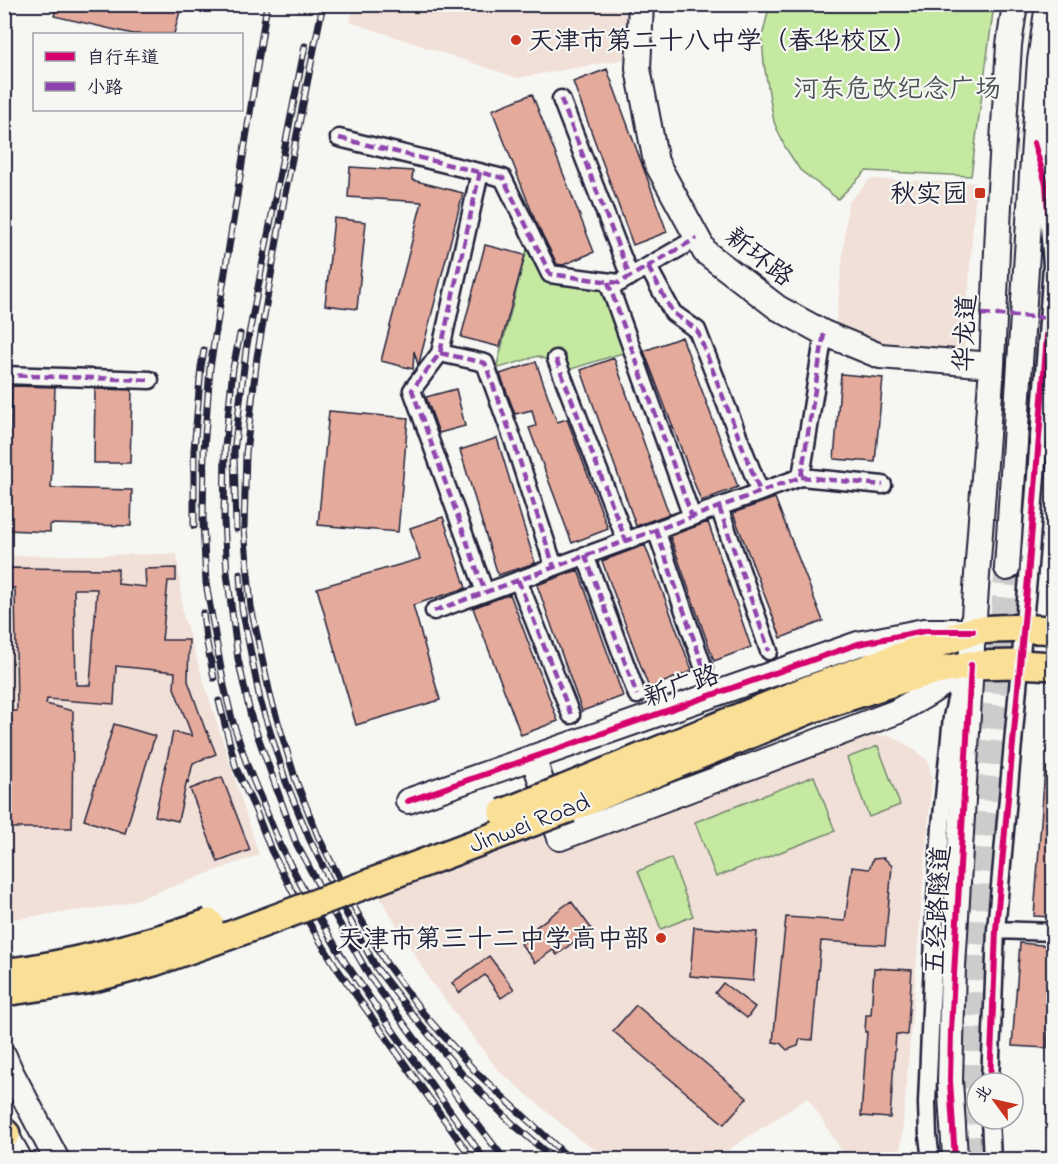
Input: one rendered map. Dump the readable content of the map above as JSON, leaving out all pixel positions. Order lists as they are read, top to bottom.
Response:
{
  "streets": {
    "main road": [
      "新环路",
      "华龙道",
      "新广路",
      "Jinwei Road",
      "五经路隧道"
    ]
  },
  "crossings": [
    ["新环路", "华龙道"],
    ["华龙道", "新广路"],
    ["华龙道", "Jinwei Road"],
    ["华龙道", "五经路隧道"],
    ["新广路", "Jinwei Road"],
    ["Jinwei Road", "五经路隧道"]
  ],
  "parks": ["河东危改纪念广场"],
  "places": {
    "other": ["天津市第二十八中学（春华校区）", "天津市第三十二中学高中部"],
    "transit": ["秋实园"]
  },
  "legend": ["自行车道", "小路"],
  "north": "top left"
}
